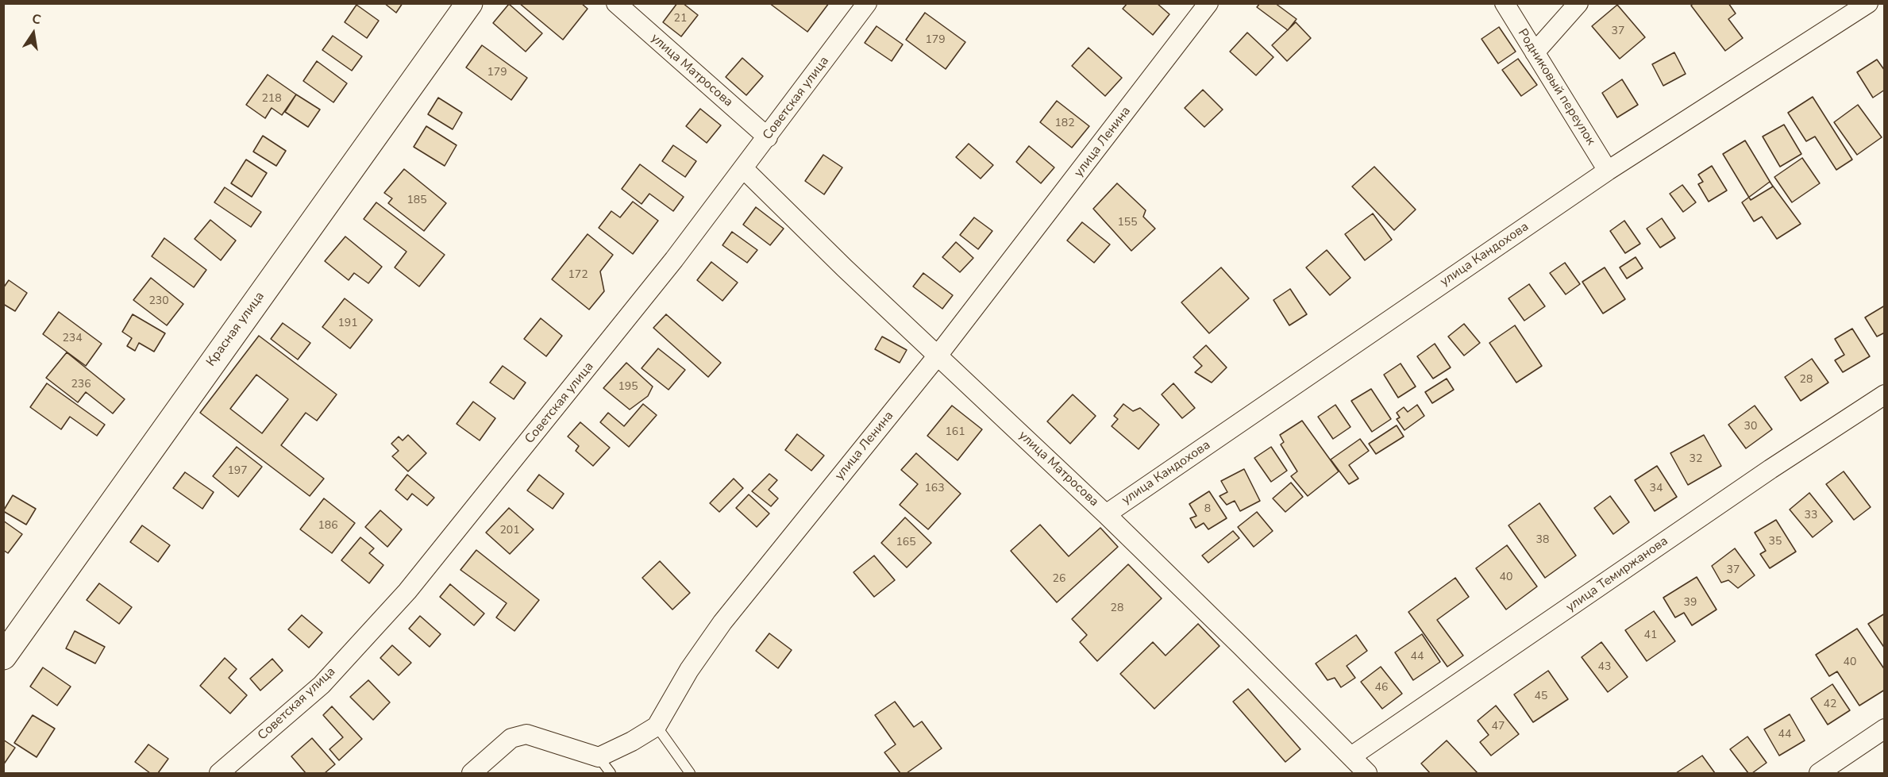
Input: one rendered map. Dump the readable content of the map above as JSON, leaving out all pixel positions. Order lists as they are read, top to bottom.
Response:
{
  "streets": {
    "street": [
      "улица Матросова",
      "Родниковый переулок",
      "Советская улица",
      "улица Ленина",
      "улица Кандохова",
      "Красная улица",
      "улица Темиржанова"
    ]
  },
  "crossings": [
    ["улица Матросова", "Советская улица"],
    ["улица Матросова", "улица Ленина"],
    ["улица Матросова", "улица Кандохова"],
    ["улица Матросова", "улица Темиржанова"],
    ["Родниковый переулок", "улица Кандохова"]
  ],
  "house_numbers": [
    "21",
    "37",
    "179",
    "179",
    "218",
    "182",
    "185",
    "155",
    "172",
    "230",
    "191",
    "234",
    "28",
    "236",
    "195",
    "30",
    "161",
    "32",
    "197",
    "163",
    "34",
    "8",
    "33",
    "186",
    "201",
    "38",
    "35",
    "165",
    "37",
    "40",
    "26",
    "39",
    "28",
    "41",
    "44",
    "40",
    "43",
    "46",
    "45",
    "42",
    "47",
    "44"
  ],
  "north": "top"
}
